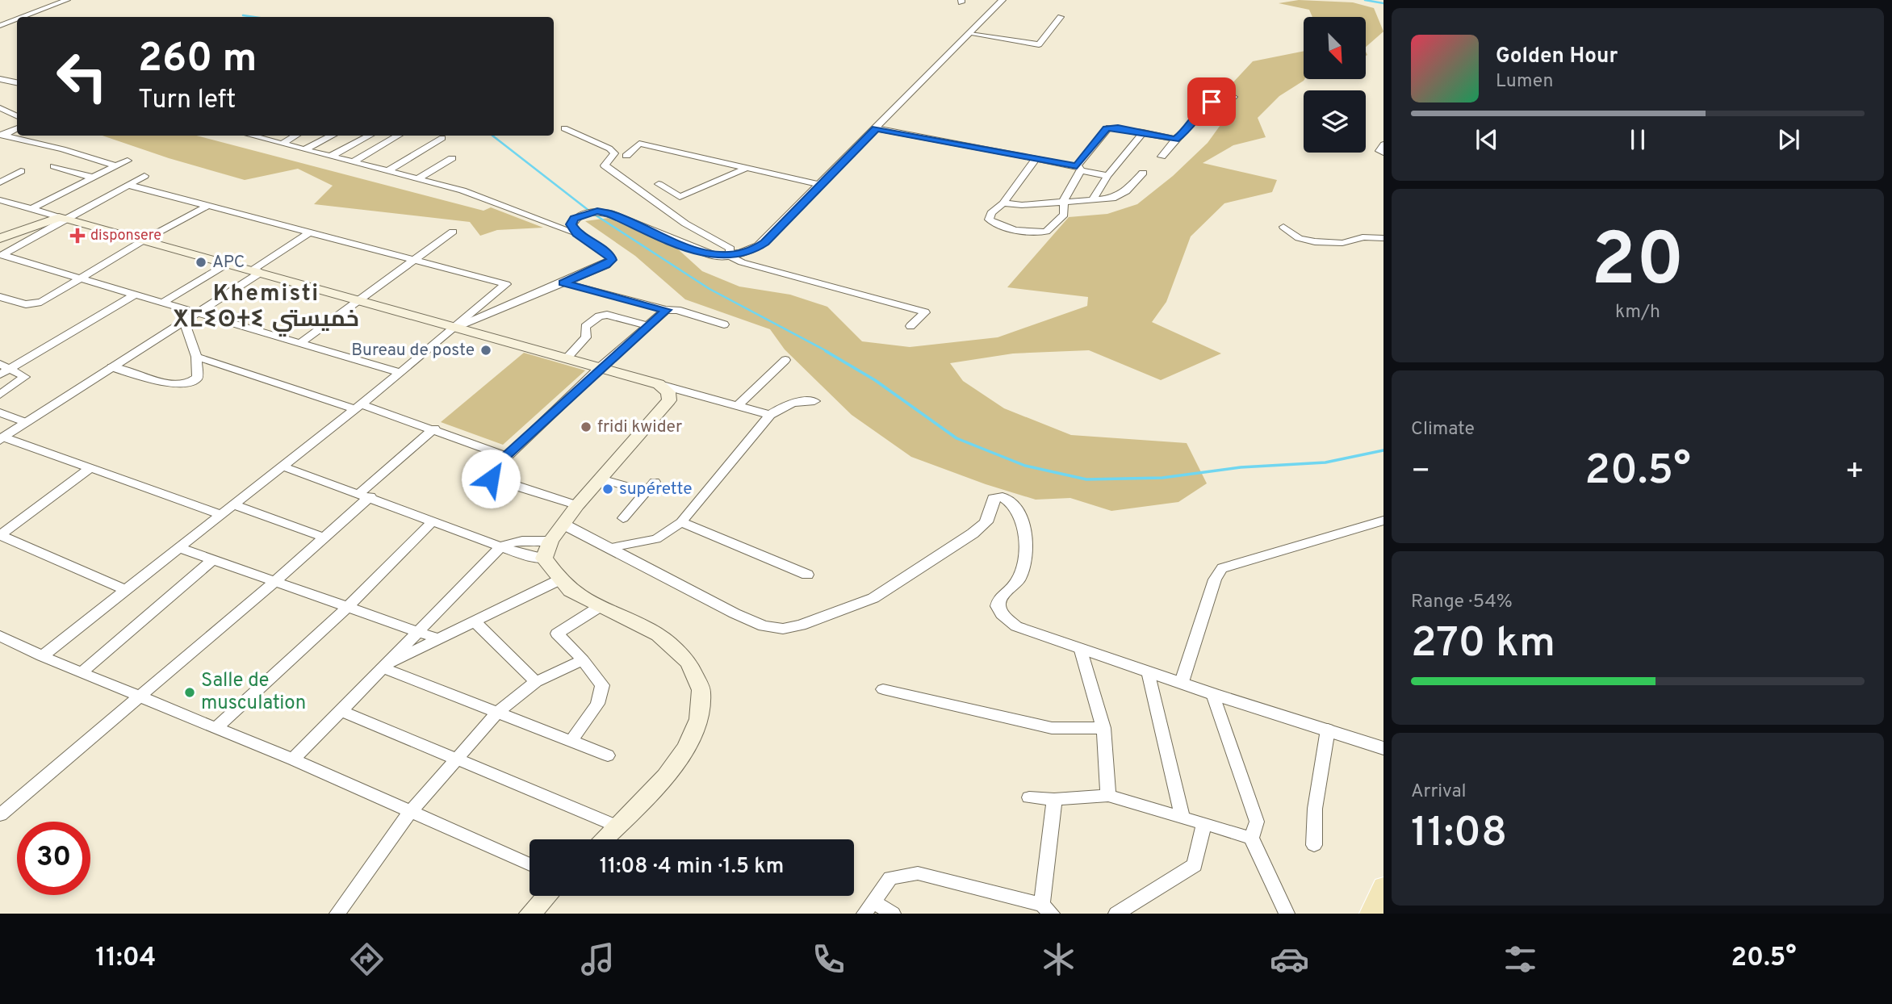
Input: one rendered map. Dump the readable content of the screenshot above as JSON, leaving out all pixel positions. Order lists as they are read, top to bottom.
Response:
{
  "districts": ["Khemisti ⵅⵎⵉⵙⵜⵉ خميستي"],
  "places": {
    "health": ["disponsere"],
    "other": [
      "APC",
      "Bureau de poste",
      "fridi kwider",
      "supérette",
      "Salle de musculation"
    ]
  },
  "north": "bottom right",
  "page": {
    "turn": ["260 m", "Turn left"],
    "song": ["Golden Hour", "Lumen"],
    "tile": [
      ["20", "km/h"],
      "Climate",
      ["Range · 54%", "270 km"],
      ["Arrival", "11:08"]
    ],
    "heat": ["−", "20.5°", "+"],
    "limit": "30",
    "trip": "11:08 · 4 min · 1.5 km",
    "tabs": ["11:04", "20.5°"]
  }
}
